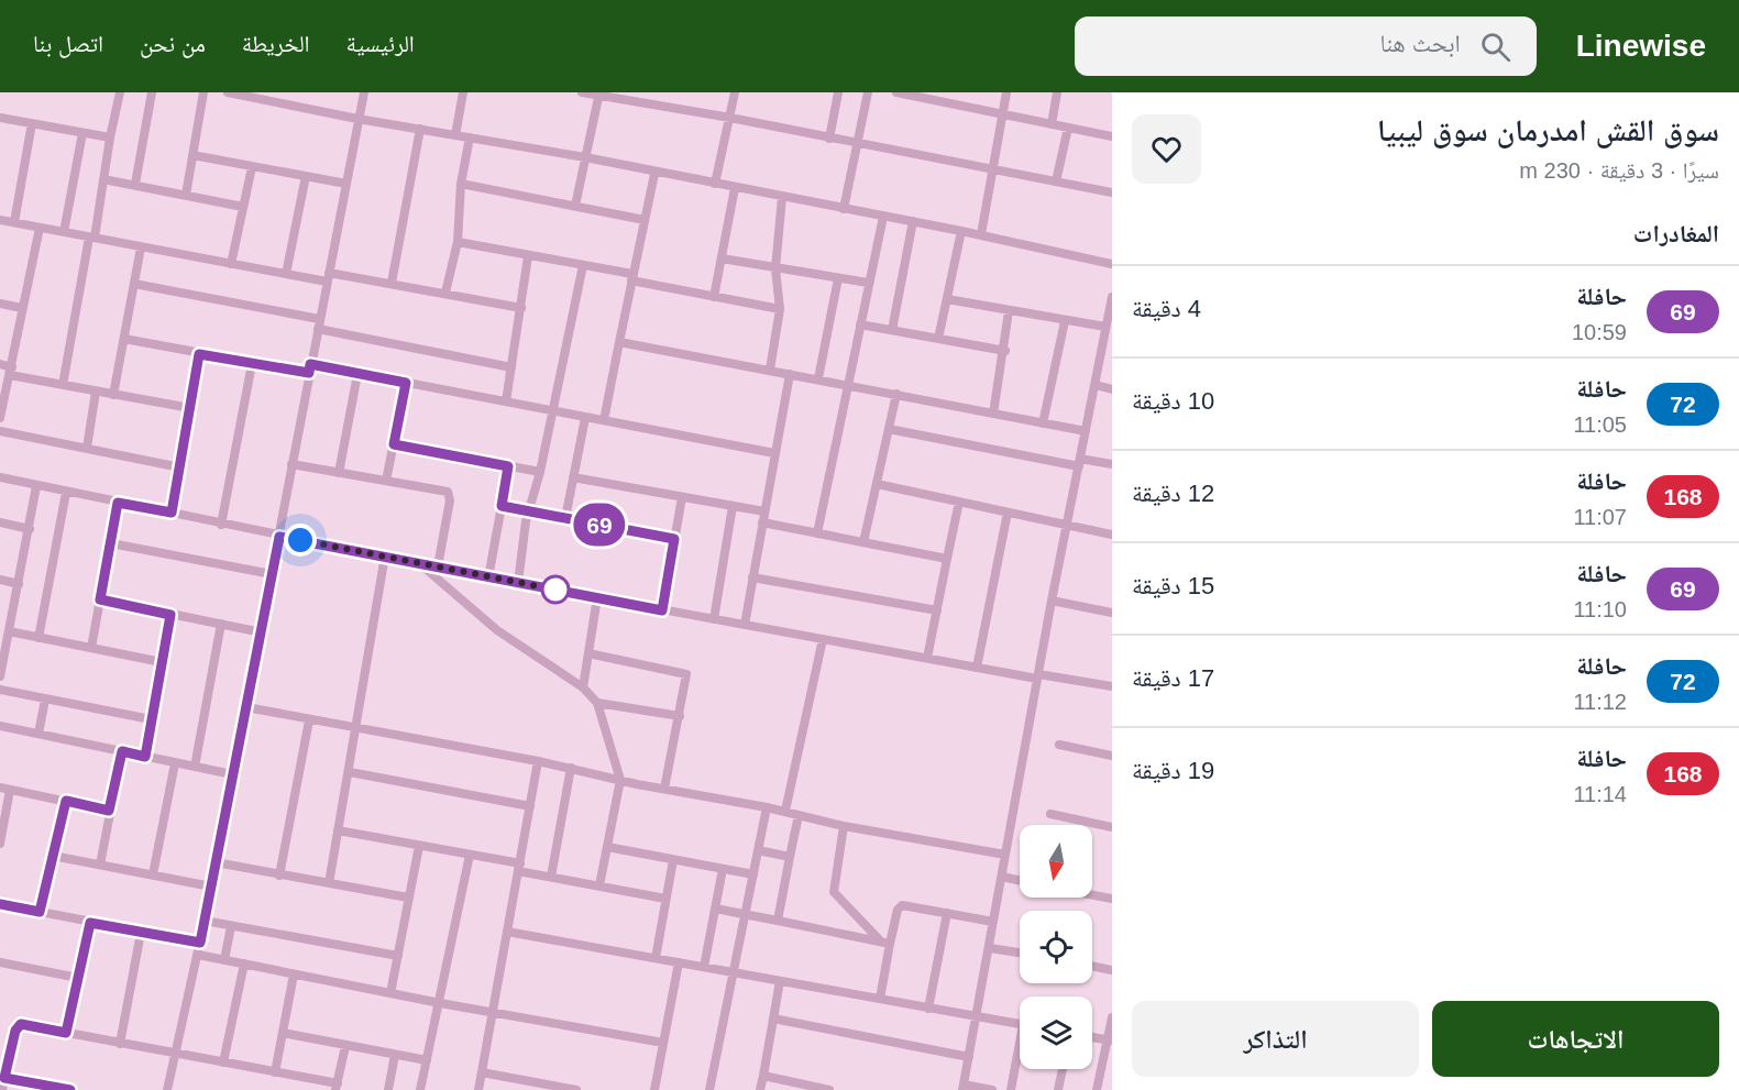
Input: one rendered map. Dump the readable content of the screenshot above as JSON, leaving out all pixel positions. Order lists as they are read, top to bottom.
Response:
{
  "lines": ["bus line 69"],
  "north": "bottom",
  "page": {
    "header": "Linewise",
    "search": "ابحث هنا",
    "nav": [
      "الرئيسية",
      "الخريطة",
      "من نحن",
      "اتصل بنا"
    ],
    "heading": [
      ["سوق القش امدرمان سوق ليبيا", "سيرًا · 3 دقيقة · 230 m"],
      "المغادرات"
    ],
    "on_map": "69",
    "list": [
      {
        "mark": "69",
        "name": "حافلة",
        "note": "10:59",
        "value": "4 دقيقة"
      },
      {
        "mark": "72",
        "name": "حافلة",
        "note": "11:05",
        "value": "10 دقيقة"
      },
      {
        "mark": "168",
        "name": "حافلة",
        "note": "11:07",
        "value": "12 دقيقة"
      },
      {
        "mark": "69",
        "name": "حافلة",
        "note": "11:10",
        "value": "15 دقيقة"
      },
      {
        "mark": "72",
        "name": "حافلة",
        "note": "11:12",
        "value": "17 دقيقة"
      },
      {
        "mark": "168",
        "name": "حافلة",
        "note": "11:14",
        "value": "19 دقيقة"
      }
    ],
    "buttons": ["الاتجاهات", "التذاكر"]
  }
}
